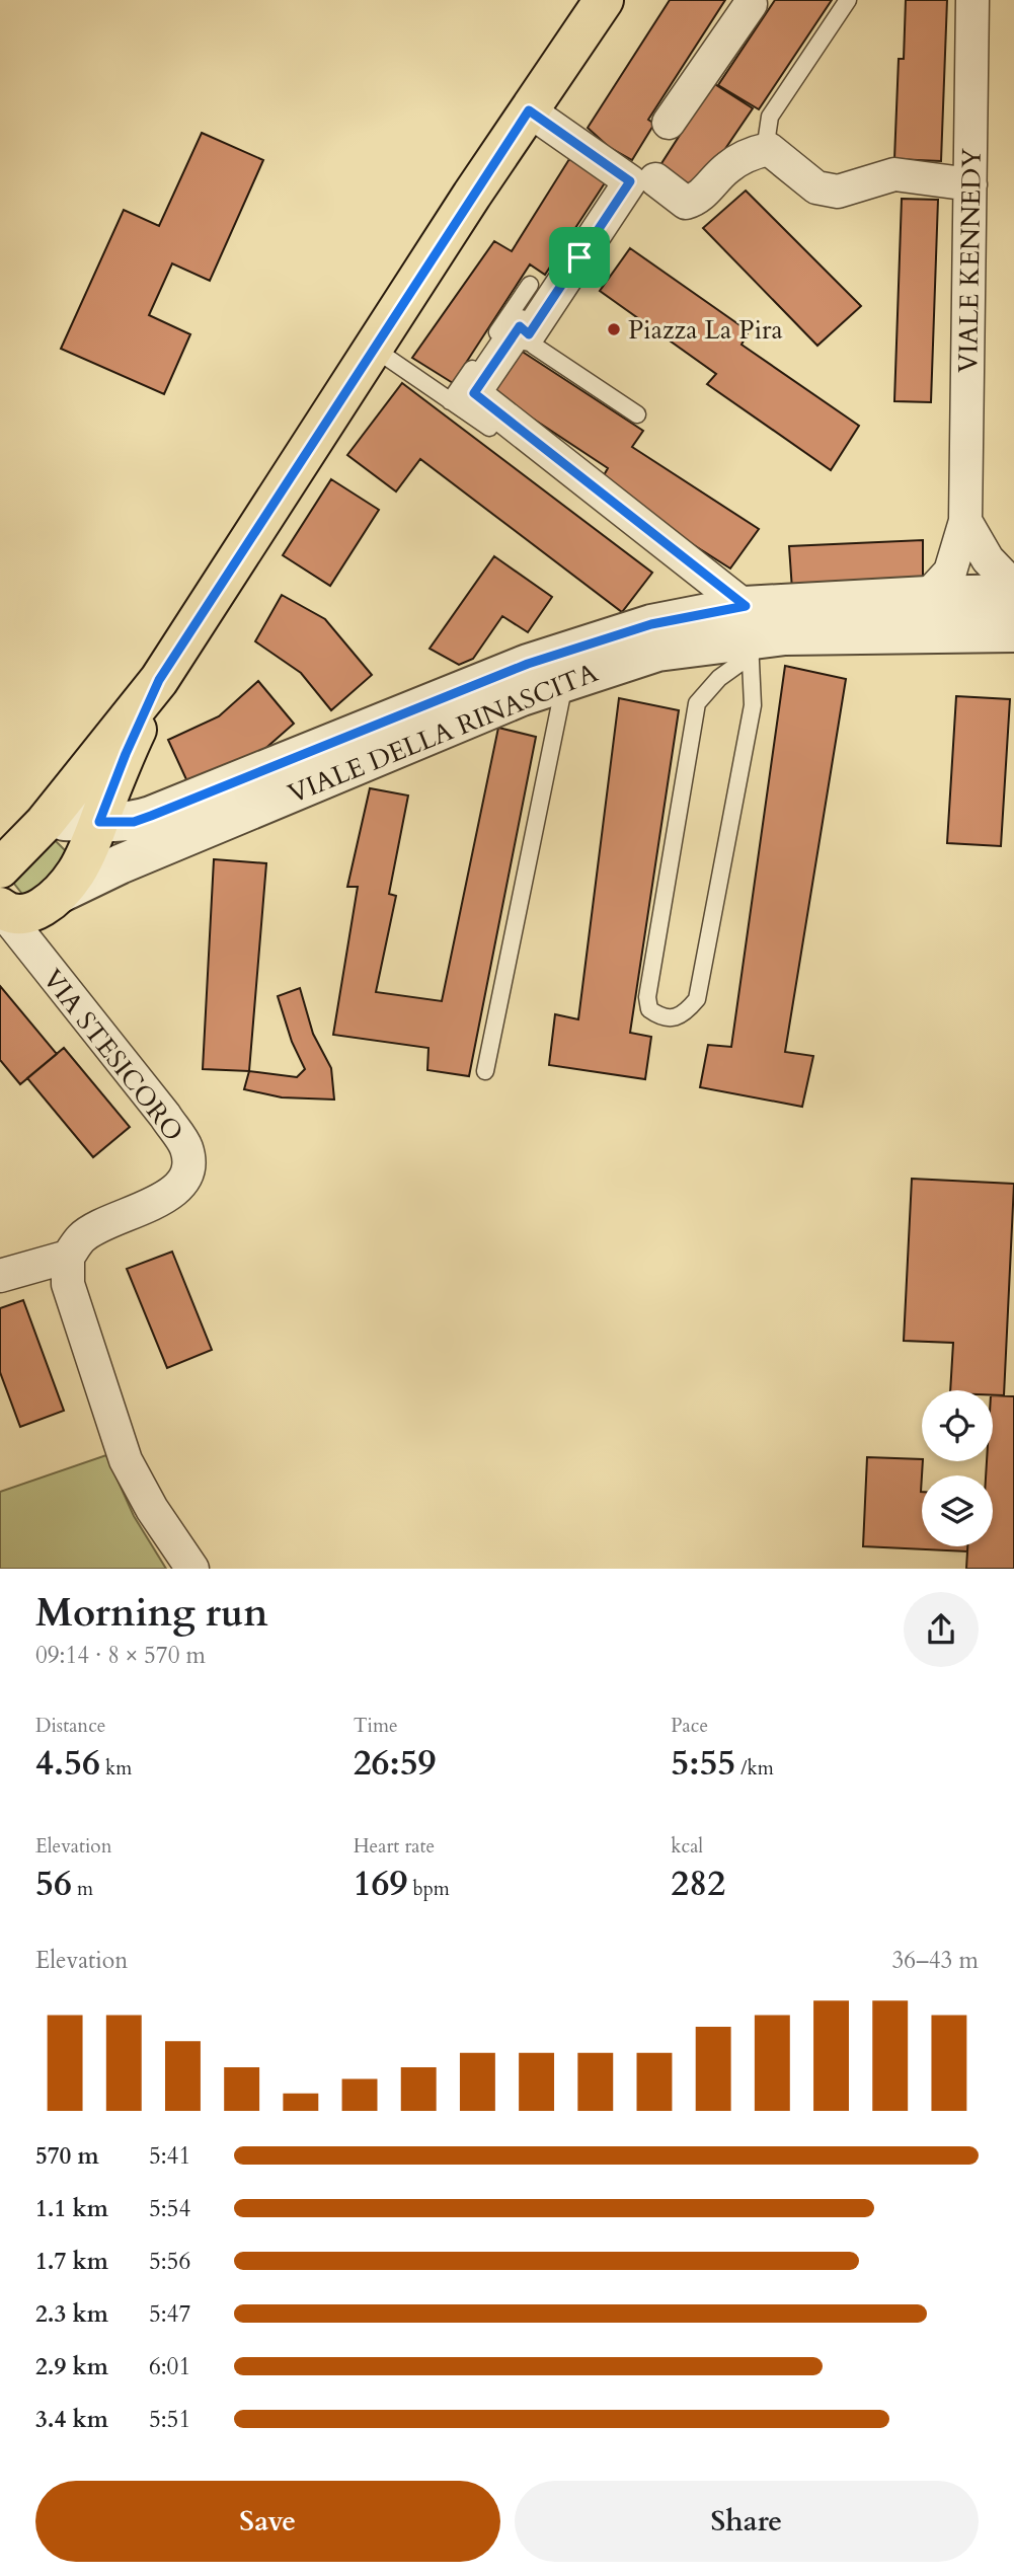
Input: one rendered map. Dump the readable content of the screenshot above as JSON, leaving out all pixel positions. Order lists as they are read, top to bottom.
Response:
{
  "streets": {
    "street": ["VIALE KENNEDY", "VIALE DELLA RINASCITA", "VIA STESICORO"]
  },
  "crossings": [
    ["VIALE KENNEDY", "VIALE DELLA RINASCITA"]
  ],
  "places": ["Piazza La Pira"],
  "page": {
    "heading": ["Morning run", "09:14 · 8 × 570 m"],
    "stats": [
      ["Distance", "4.56 km"],
      ["Time", "26:59"],
      ["Pace", "5:55 /km"],
      ["Elevation", "56 m"],
      ["Heart rate", "169 bpm"],
      ["kcal", "282"]
    ],
    "chart": ["Elevation", "36–43 m"],
    "list": [
      {
        "name": "570 m",
        "note": "5:41"
      },
      {
        "name": "1.1 km",
        "note": "5:54"
      },
      {
        "name": "1.7 km",
        "note": "5:56"
      },
      {
        "name": "2.3 km",
        "note": "5:47"
      },
      {
        "name": "2.9 km",
        "note": "6:01"
      },
      {
        "name": "3.4 km",
        "note": "5:51"
      }
    ],
    "buttons": ["Save", "Share"]
  }
}
